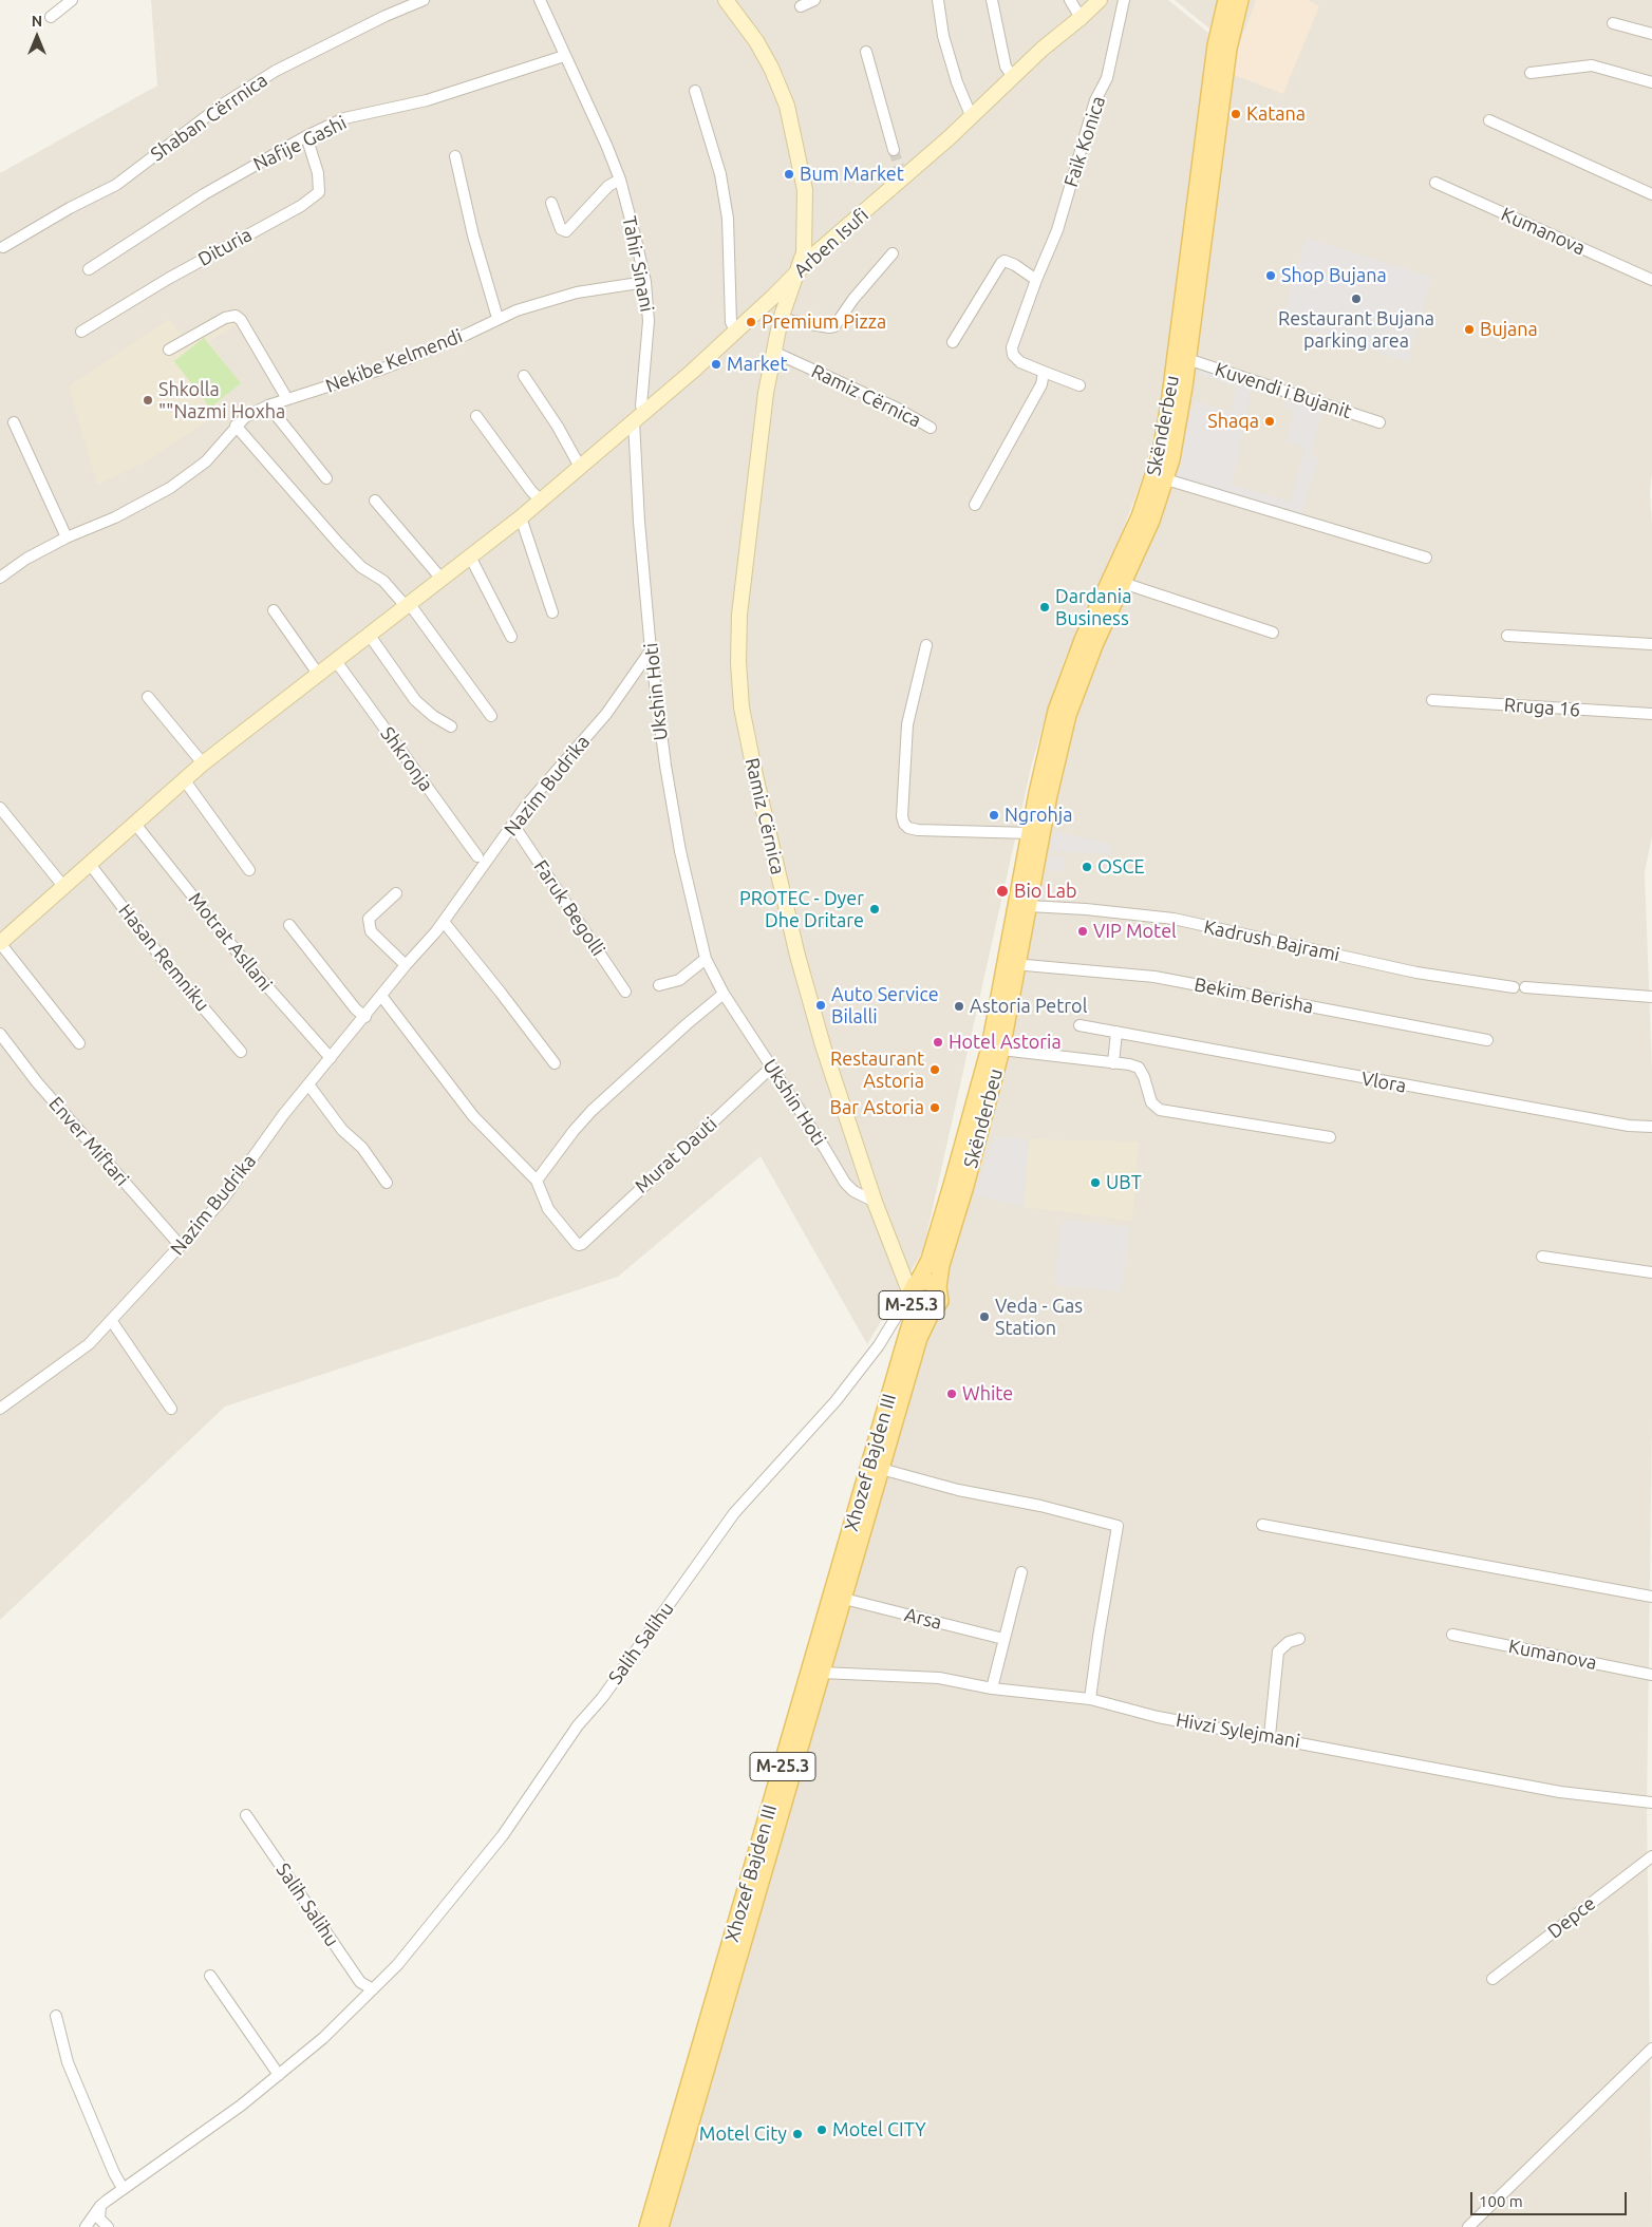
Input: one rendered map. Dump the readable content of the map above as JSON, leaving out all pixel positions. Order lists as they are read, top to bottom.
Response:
{
  "streets": {
    "main road": ["Skënderbeu", "M-25.3", "Xhozef Bajden III"],
    "street": [
      "Shaban Cërrnica",
      "Faik Konica",
      "Nafije Gashi",
      "Kumanova",
      "Arben Isufi",
      "Dituria",
      "Tahir Sinani",
      "Nekibe Kelmendi",
      "Kuvendi i Bujanit",
      "Ramiz Cërnica",
      "Ukshin Hoti",
      "Rruga 16",
      "Shkronja",
      "Nazim Budrika",
      "Faruk Begolli",
      "Kadrush Bajrami",
      "Motrat Asllani",
      "Hasan Remniku",
      "Bekim Berisha",
      "Vlora",
      "Enver Miftari",
      "Murat Dauti",
      "Arsa",
      "Salih Salihu",
      "Hivzi Sylejmani",
      "Depce"
    ]
  },
  "crossings": [
    ["Nafije Gashi", "Dituria"],
    ["Nafije Gashi", "Tahir Sinani"],
    ["Arben Isufi", "Tahir Sinani"],
    ["Arben Isufi", "Ramiz Cërnica"],
    ["Arben Isufi", "Ukshin Hoti"],
    ["Tahir Sinani", "Nekibe Kelmendi"],
    ["Tahir Sinani", "Ukshin Hoti"],
    ["Kuvendi i Bujanit", "Skënderbeu"],
    ["Ramiz Cërnica", "Skënderbeu"],
    ["Ramiz Cërnica", "Ukshin Hoti"],
    ["Ramiz Cërnica", "M-25.3"],
    ["Ramiz Cërnica", "Xhozef Bajden III"],
    ["Ramiz Cërnica", "Salih Salihu"],
    ["Skënderbeu", "Kadrush Bajrami"],
    ["Skënderbeu", "Bekim Berisha"],
    ["Skënderbeu", "M-25.3"],
    ["Skënderbeu", "Xhozef Bajden III"],
    ["Skënderbeu", "Salih Salihu"],
    ["Ukshin Hoti", "Nazim Budrika"],
    ["Ukshin Hoti", "Murat Dauti"],
    ["Nazim Budrika", "Faruk Begolli"],
    ["Nazim Budrika", "Motrat Asllani"],
    ["Nazim Budrika", "Enver Miftari"],
    ["M-25.3", "Xhozef Bajden III"],
    ["M-25.3", "Salih Salihu"],
    ["Xhozef Bajden III", "Arsa"],
    ["Xhozef Bajden III", "Salih Salihu"],
    ["Xhozef Bajden III", "Hivzi Sylejmani"]
  ],
  "places": [
    "Katana",
    "Bum Market",
    "Shop Bujana",
    "Restaurant Bujana parking area",
    "Premium Pizza",
    "Bujana",
    "Market",
    "Shkolla \"\"Nazmi Hoxha",
    "Shaqa",
    "Dardania Business",
    "Ngrohja",
    "OSCE",
    "Bio Lab",
    "PROTEC - Dyer Dhe Dritare",
    "VIP Motel",
    "Auto Service Bilalli",
    "Astoria Petrol",
    "Hotel Astoria",
    "Restaurant Astoria",
    "Bar Astoria",
    "UBT",
    "Veda - Gas Station",
    "White",
    "Motel CITY",
    "Motel City"
  ],
  "scale_bar": "100 m",
  "north": "top"
}
